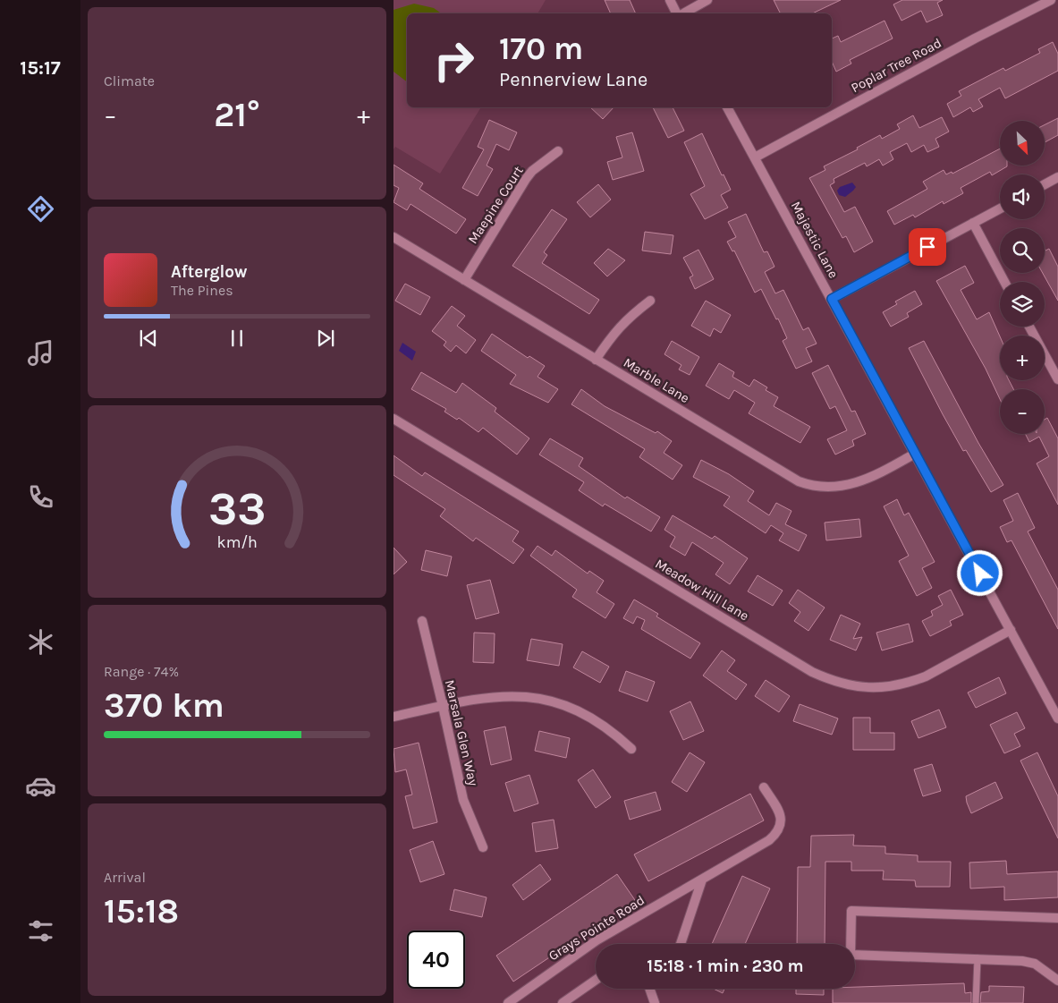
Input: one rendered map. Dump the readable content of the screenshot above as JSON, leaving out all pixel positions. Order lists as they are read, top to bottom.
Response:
{
  "streets": {
    "street": [
      "Poplar Tree Road",
      "Maepine Court",
      "Majestic Lane",
      "Marble Lane",
      "Meadow Hill Lane",
      "Marsala Glen Way",
      "Grays Pointe Road"
    ]
  },
  "crossings": [
    ["Poplar Tree Road", "Majestic Lane"],
    ["Maepine Court", "Marble Lane"],
    ["Majestic Lane", "Marble Lane"],
    ["Majestic Lane", "Meadow Hill Lane"]
  ],
  "north": "bottom right",
  "page": {
    "tabs": "15:17",
    "tile": [
      "Climate",
      ["Range · 74%", "370 km"],
      ["Arrival", "15:18"]
    ],
    "turn": ["170 m", "Pennerview Lane"],
    "heat": ["−", "21°", "+"],
    "map_buttons": ["+", "−"],
    "song": ["Afterglow", "The Pines"],
    "limit": "40",
    "trip": "15:18 · 1 min · 230 m",
    "gauge": ["33", "km/h"]
  }
}
